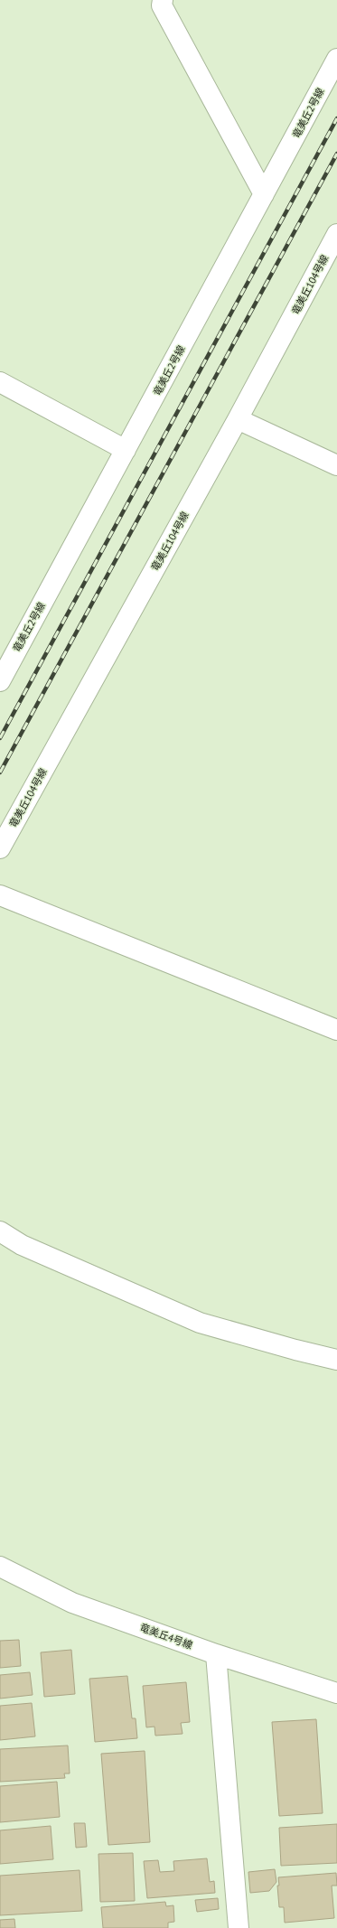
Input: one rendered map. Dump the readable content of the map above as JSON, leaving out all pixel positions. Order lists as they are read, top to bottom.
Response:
{
  "streets": {
    "street": ["竜美丘2号線", "竜美丘104号線", "竜美丘4号線"]
  }
}
